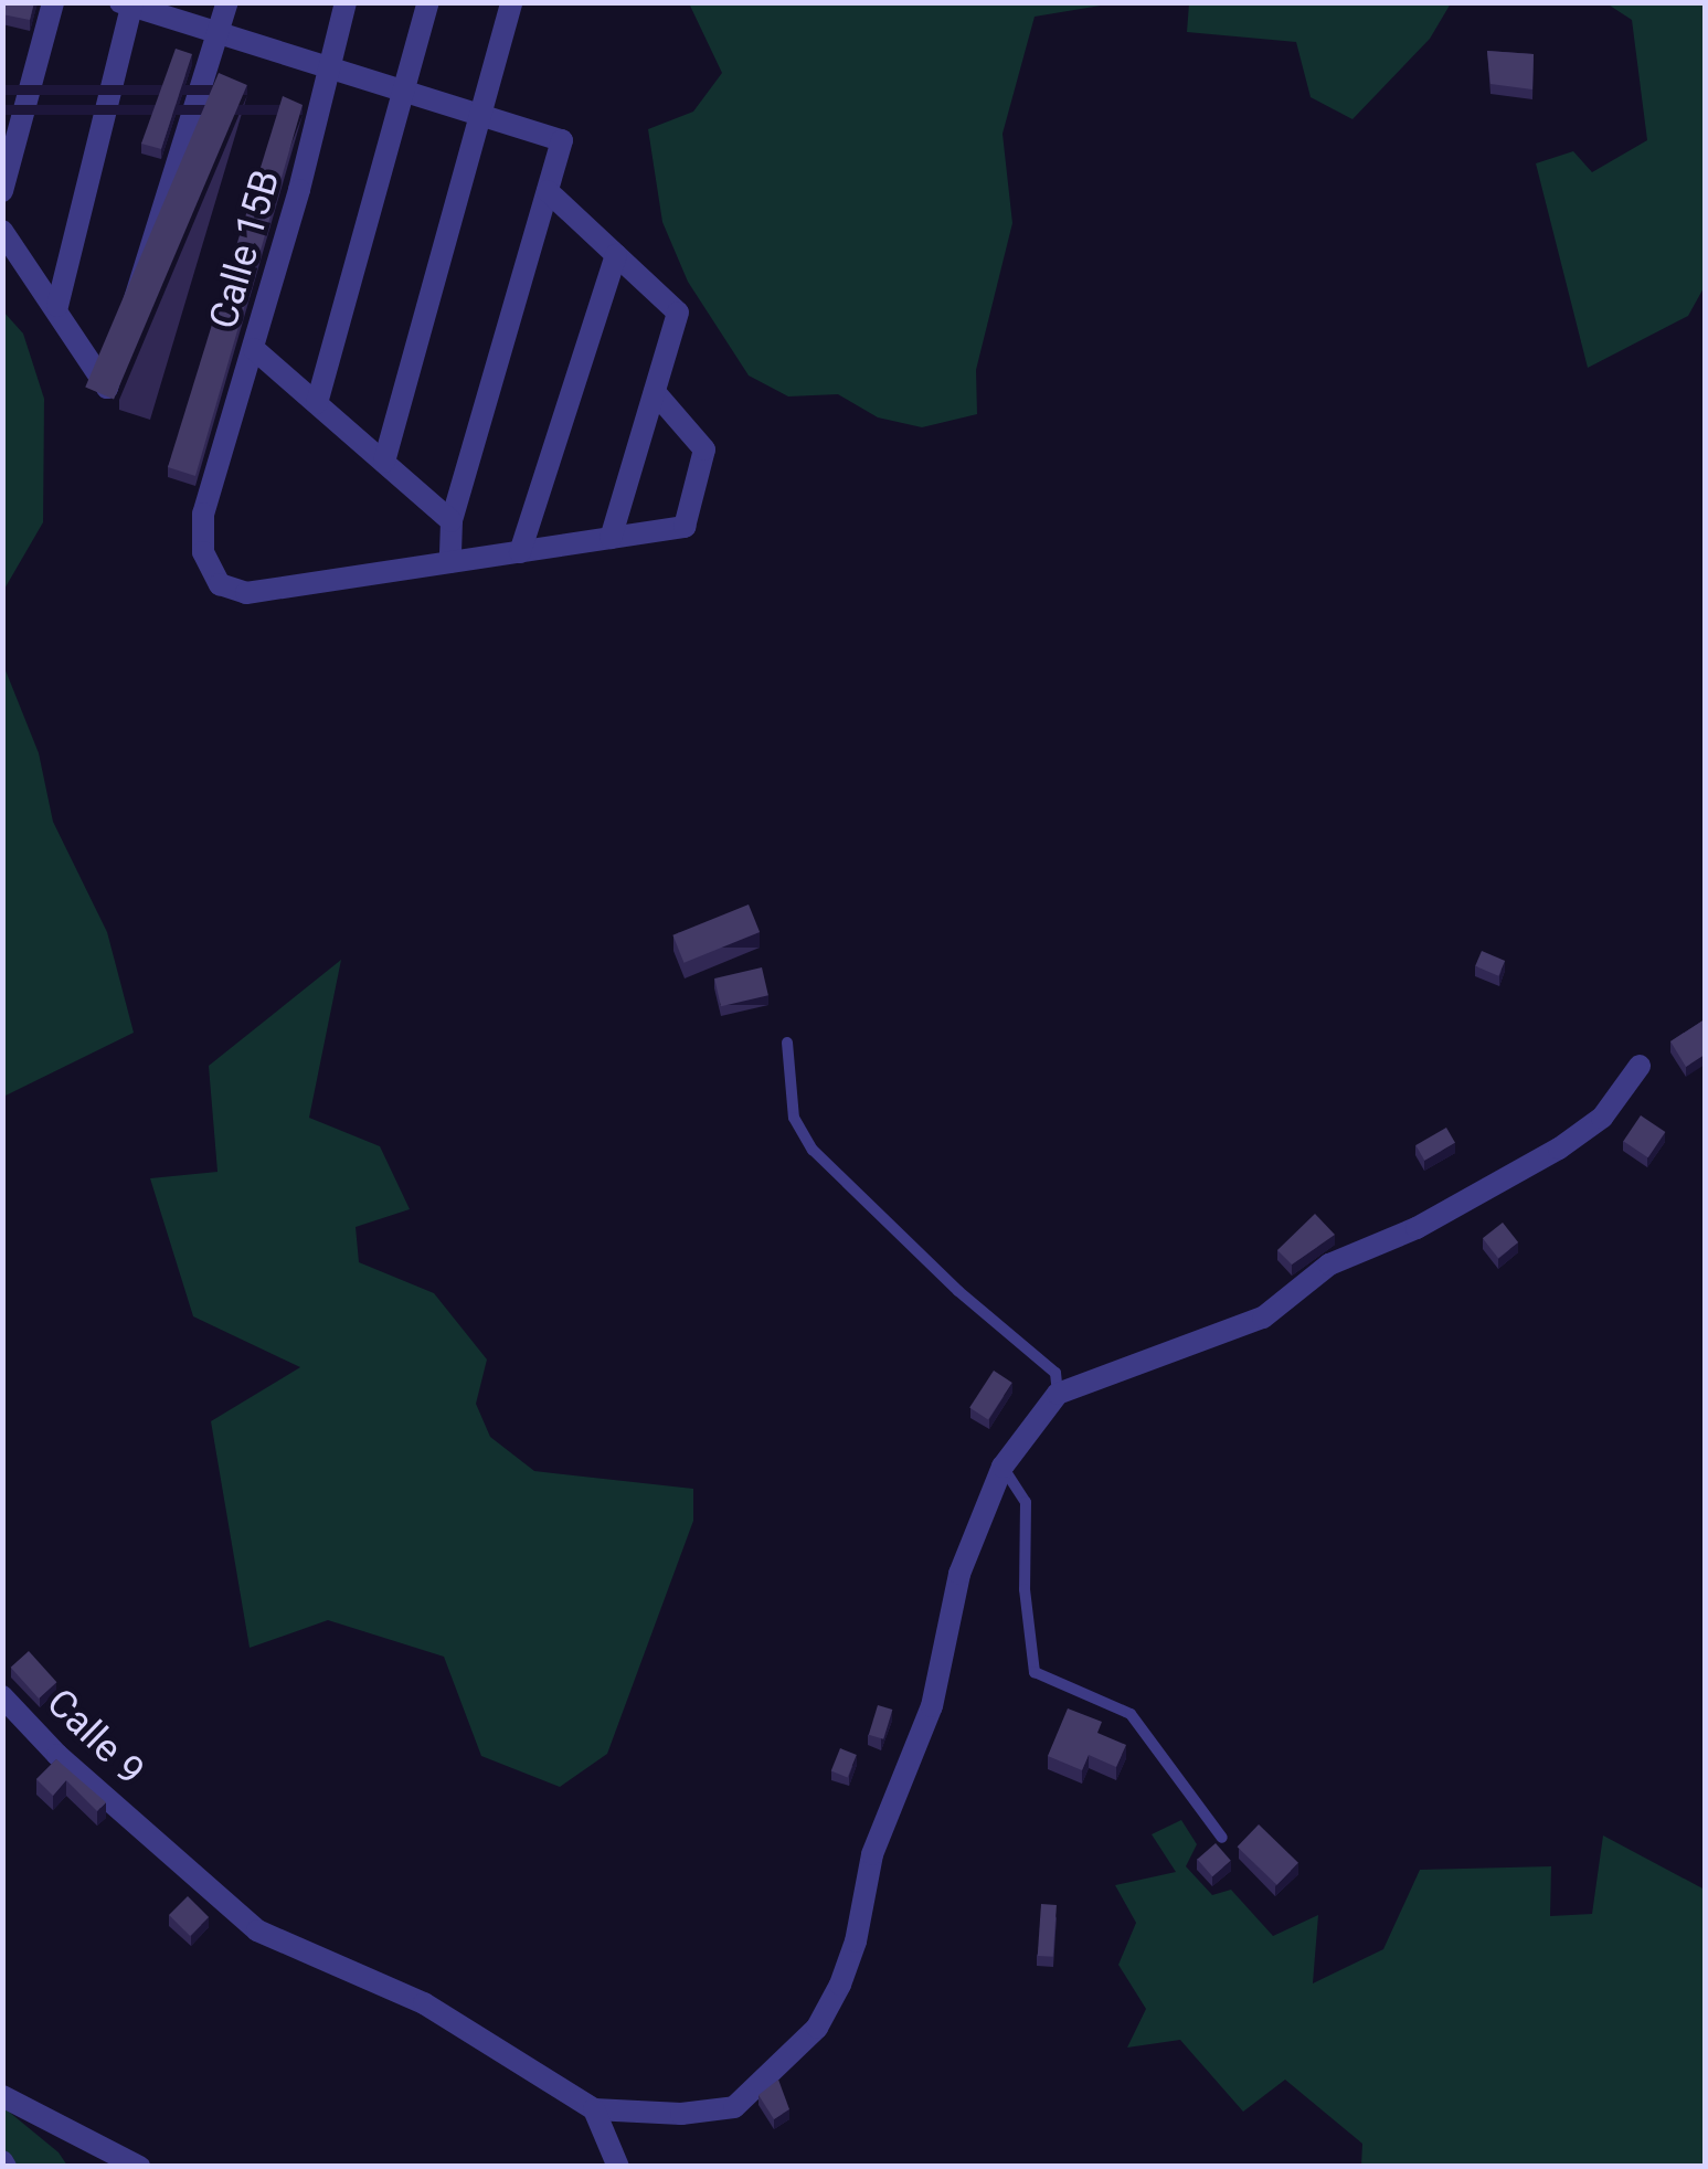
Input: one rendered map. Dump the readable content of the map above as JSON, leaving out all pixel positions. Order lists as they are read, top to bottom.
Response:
{
  "streets": {
    "street": ["Calle 15B", "Calle 9"]
  }
}
